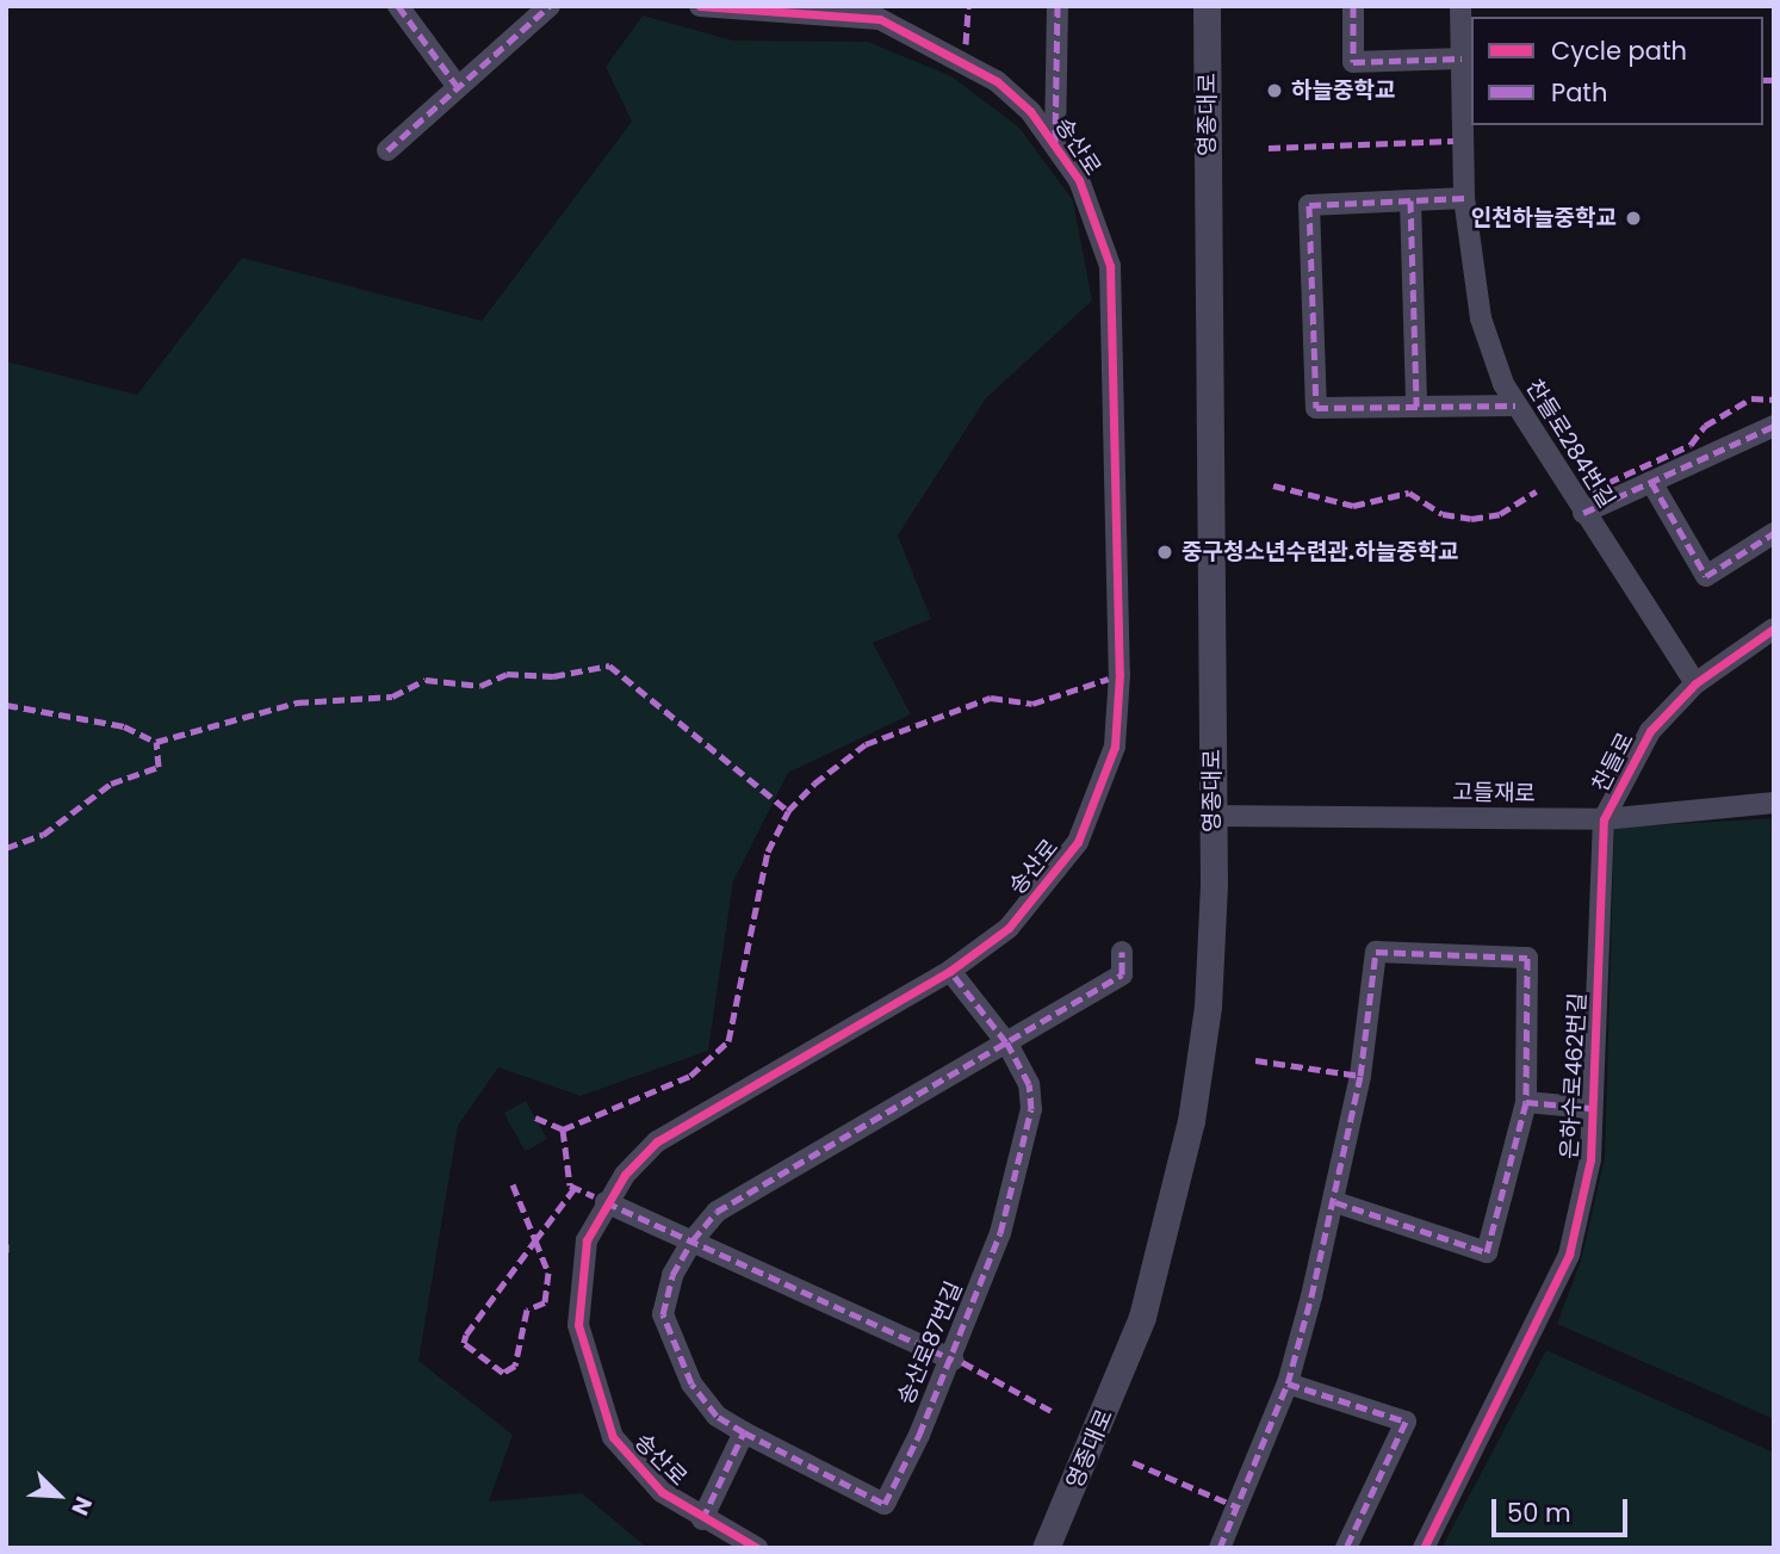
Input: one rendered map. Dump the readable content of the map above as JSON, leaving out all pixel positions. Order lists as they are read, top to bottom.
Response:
{
  "streets": {
    "street": [
      "영종대로",
      "송산로",
      "찬들로284번길",
      "찬들로",
      "고들재로",
      "은하수로462번길",
      "송산로87번길"
    ]
  },
  "crossings": [
    ["영종대로", "고들재로"],
    ["송산로", "송산로87번길"],
    ["찬들로284번길", "찬들로"],
    ["찬들로", "고들재로"],
    ["찬들로", "은하수로462번길"],
    ["고들재로", "은하수로462번길"]
  ],
  "places": ["하늘중학교", "인천하늘중학교", "중구청소년수련관.하늘중학교"],
  "legend": ["Cycle path", "Path"],
  "scale_bar": "50 m",
  "north": "bottom right"
}
